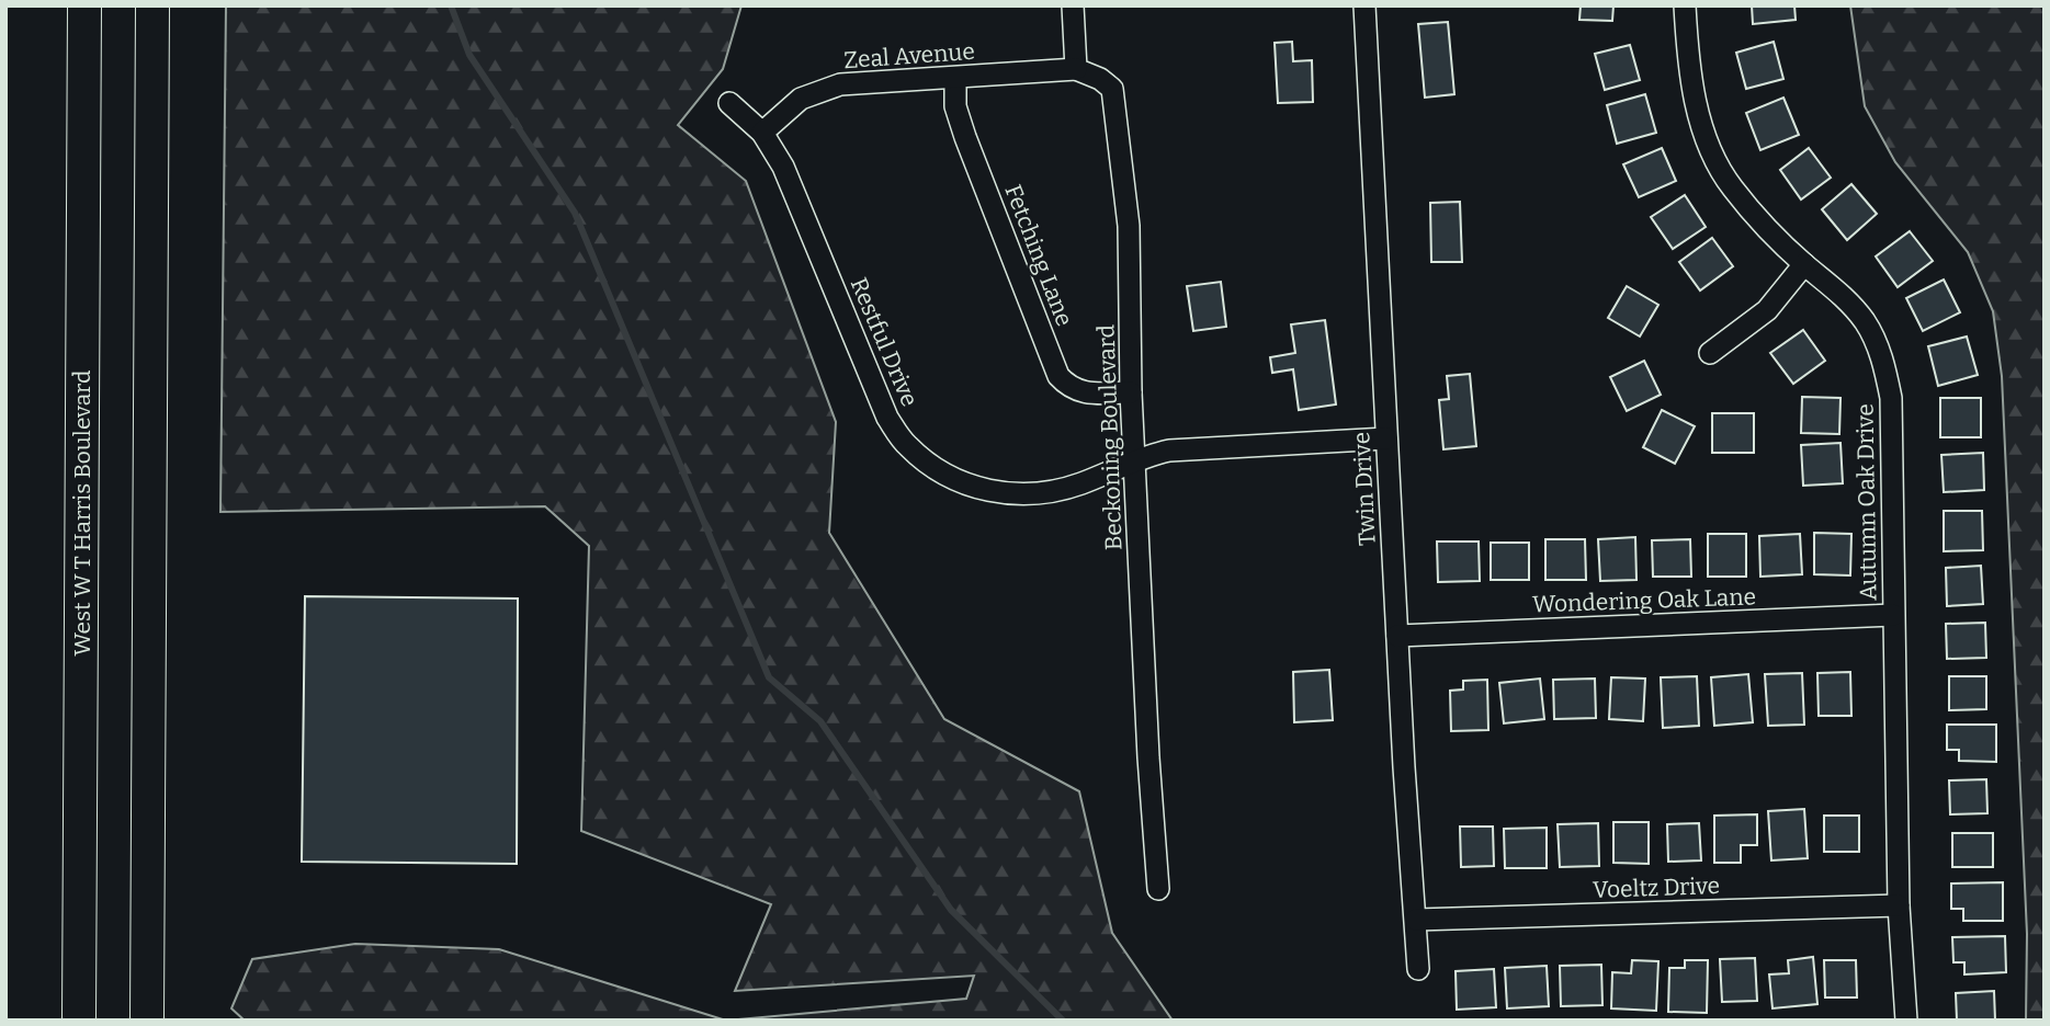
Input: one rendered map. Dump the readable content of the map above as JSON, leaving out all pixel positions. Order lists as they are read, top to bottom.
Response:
{
  "streets": {
    "main road": ["West W T Harris Boulevard"],
    "street": [
      "Zeal Avenue",
      "Fetching Lane",
      "Restful Drive",
      "Beckoning Boulevard",
      "Twin Drive",
      "Autumn Oak Drive",
      "Wondering Oak Lane",
      "Voeltz Drive"
    ]
  },
  "crossings": [
    ["Zeal Avenue", "Fetching Lane"],
    ["Zeal Avenue", "Restful Drive"],
    ["Zeal Avenue", "Beckoning Boulevard"],
    ["Fetching Lane", "Beckoning Boulevard"],
    ["Restful Drive", "Beckoning Boulevard"],
    ["Restful Drive", "Twin Drive"],
    ["Twin Drive", "Wondering Oak Lane"],
    ["Twin Drive", "Voeltz Drive"],
    ["Autumn Oak Drive", "Wondering Oak Lane"],
    ["Autumn Oak Drive", "Voeltz Drive"]
  ]
}
